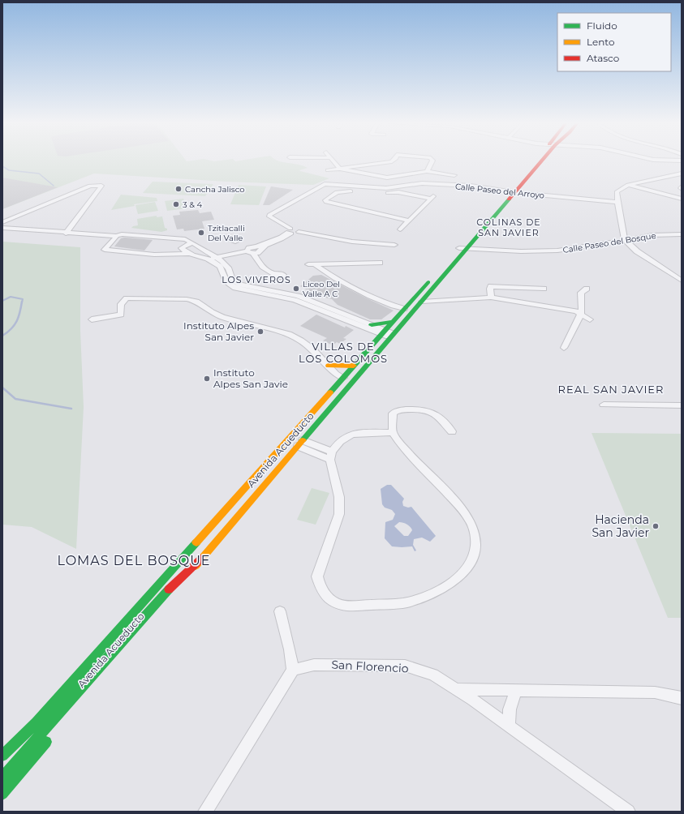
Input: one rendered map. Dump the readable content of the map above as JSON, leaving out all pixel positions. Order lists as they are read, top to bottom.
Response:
{
  "streets": {
    "main road": ["Avenida Acueducto"],
    "street": ["Calle Paseo del Arroyo", "Calle Paseo del Bosque", "San Florencio"]
  },
  "crossings": [
    ["Calle Paseo del Arroyo", "Avenida Acueducto"],
    ["Calle Paseo del Bosque", "Avenida Acueducto"]
  ],
  "districts": [
    "COLINAS DE SAN JAVIER",
    "LOS VIVEROS",
    "VILLAS DE LOS COLOMOS",
    "REAL SAN JAVIER",
    "LOMAS DEL BOSQUE"
  ],
  "places": [
    "Cancha Jalisco",
    "3 & 4",
    "Tzitlacalli Del Valle",
    "Liceo Del Valle A C",
    "Instituto Alpes San Javier",
    "Instituto Alpes San Javie",
    "Hacienda San Javier"
  ],
  "legend": ["Fluido", "Lento", "Atasco"]
}
